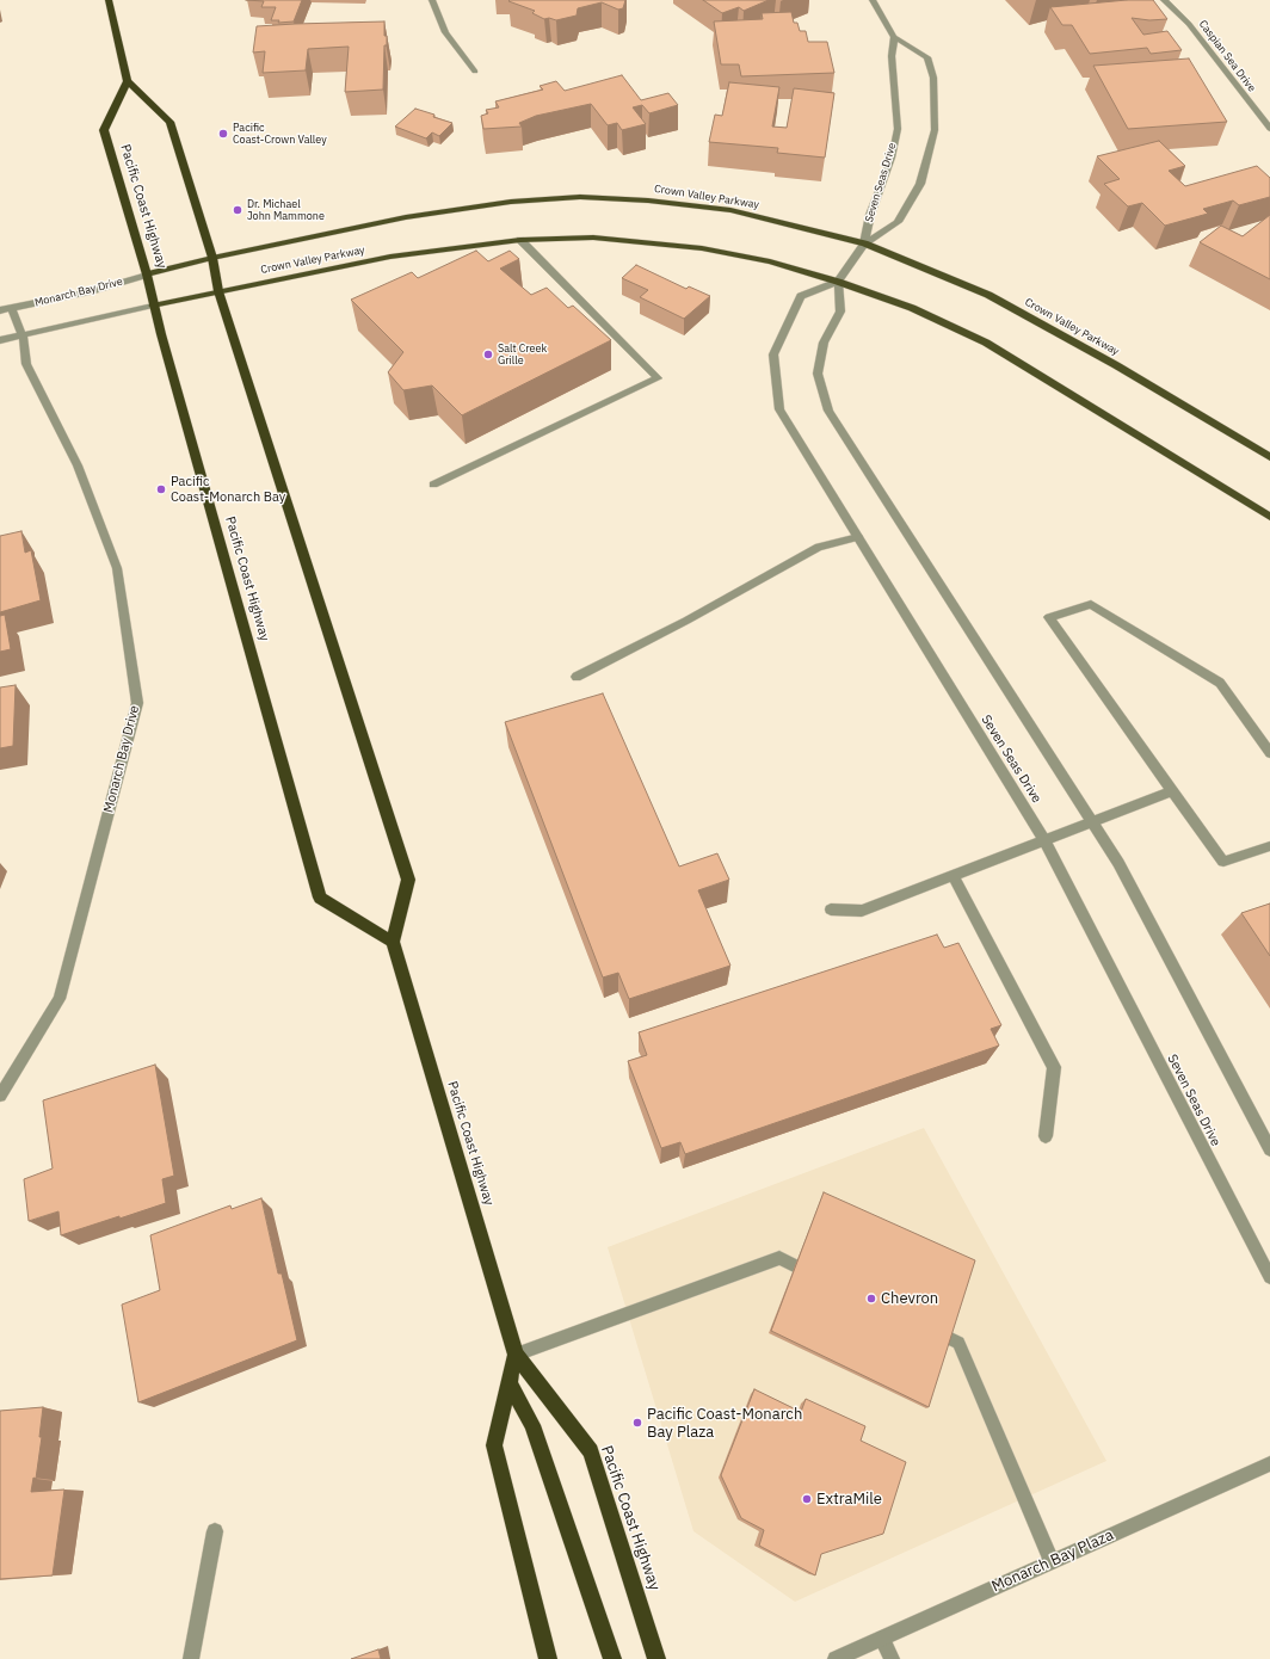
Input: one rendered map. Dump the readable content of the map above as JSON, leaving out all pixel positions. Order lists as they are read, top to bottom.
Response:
{
  "streets": {
    "highway": ["Pacific Coast Highway"],
    "main road": ["Crown Valley Parkway"],
    "street": [
      "Caspian Sea Drive",
      "Seven Seas Drive",
      "Monarch Bay Drive",
      "Monarch Bay Plaza"
    ]
  },
  "crossings": [
    ["Seven Seas Drive", "Crown Valley Parkway"],
    ["Crown Valley Parkway", "Pacific Coast Highway"],
    ["Crown Valley Parkway", "Monarch Bay Drive"],
    ["Pacific Coast Highway", "Monarch Bay Drive"]
  ],
  "places": [
    "Pacific Coast-Crown Valley",
    "Dr. Michael John Mammone",
    "Salt Creek Grille",
    "Pacific Coast-Monarch Bay",
    "Chevron",
    "Pacific Coast-Monarch Bay Plaza",
    "ExtraMile"
  ]
}
